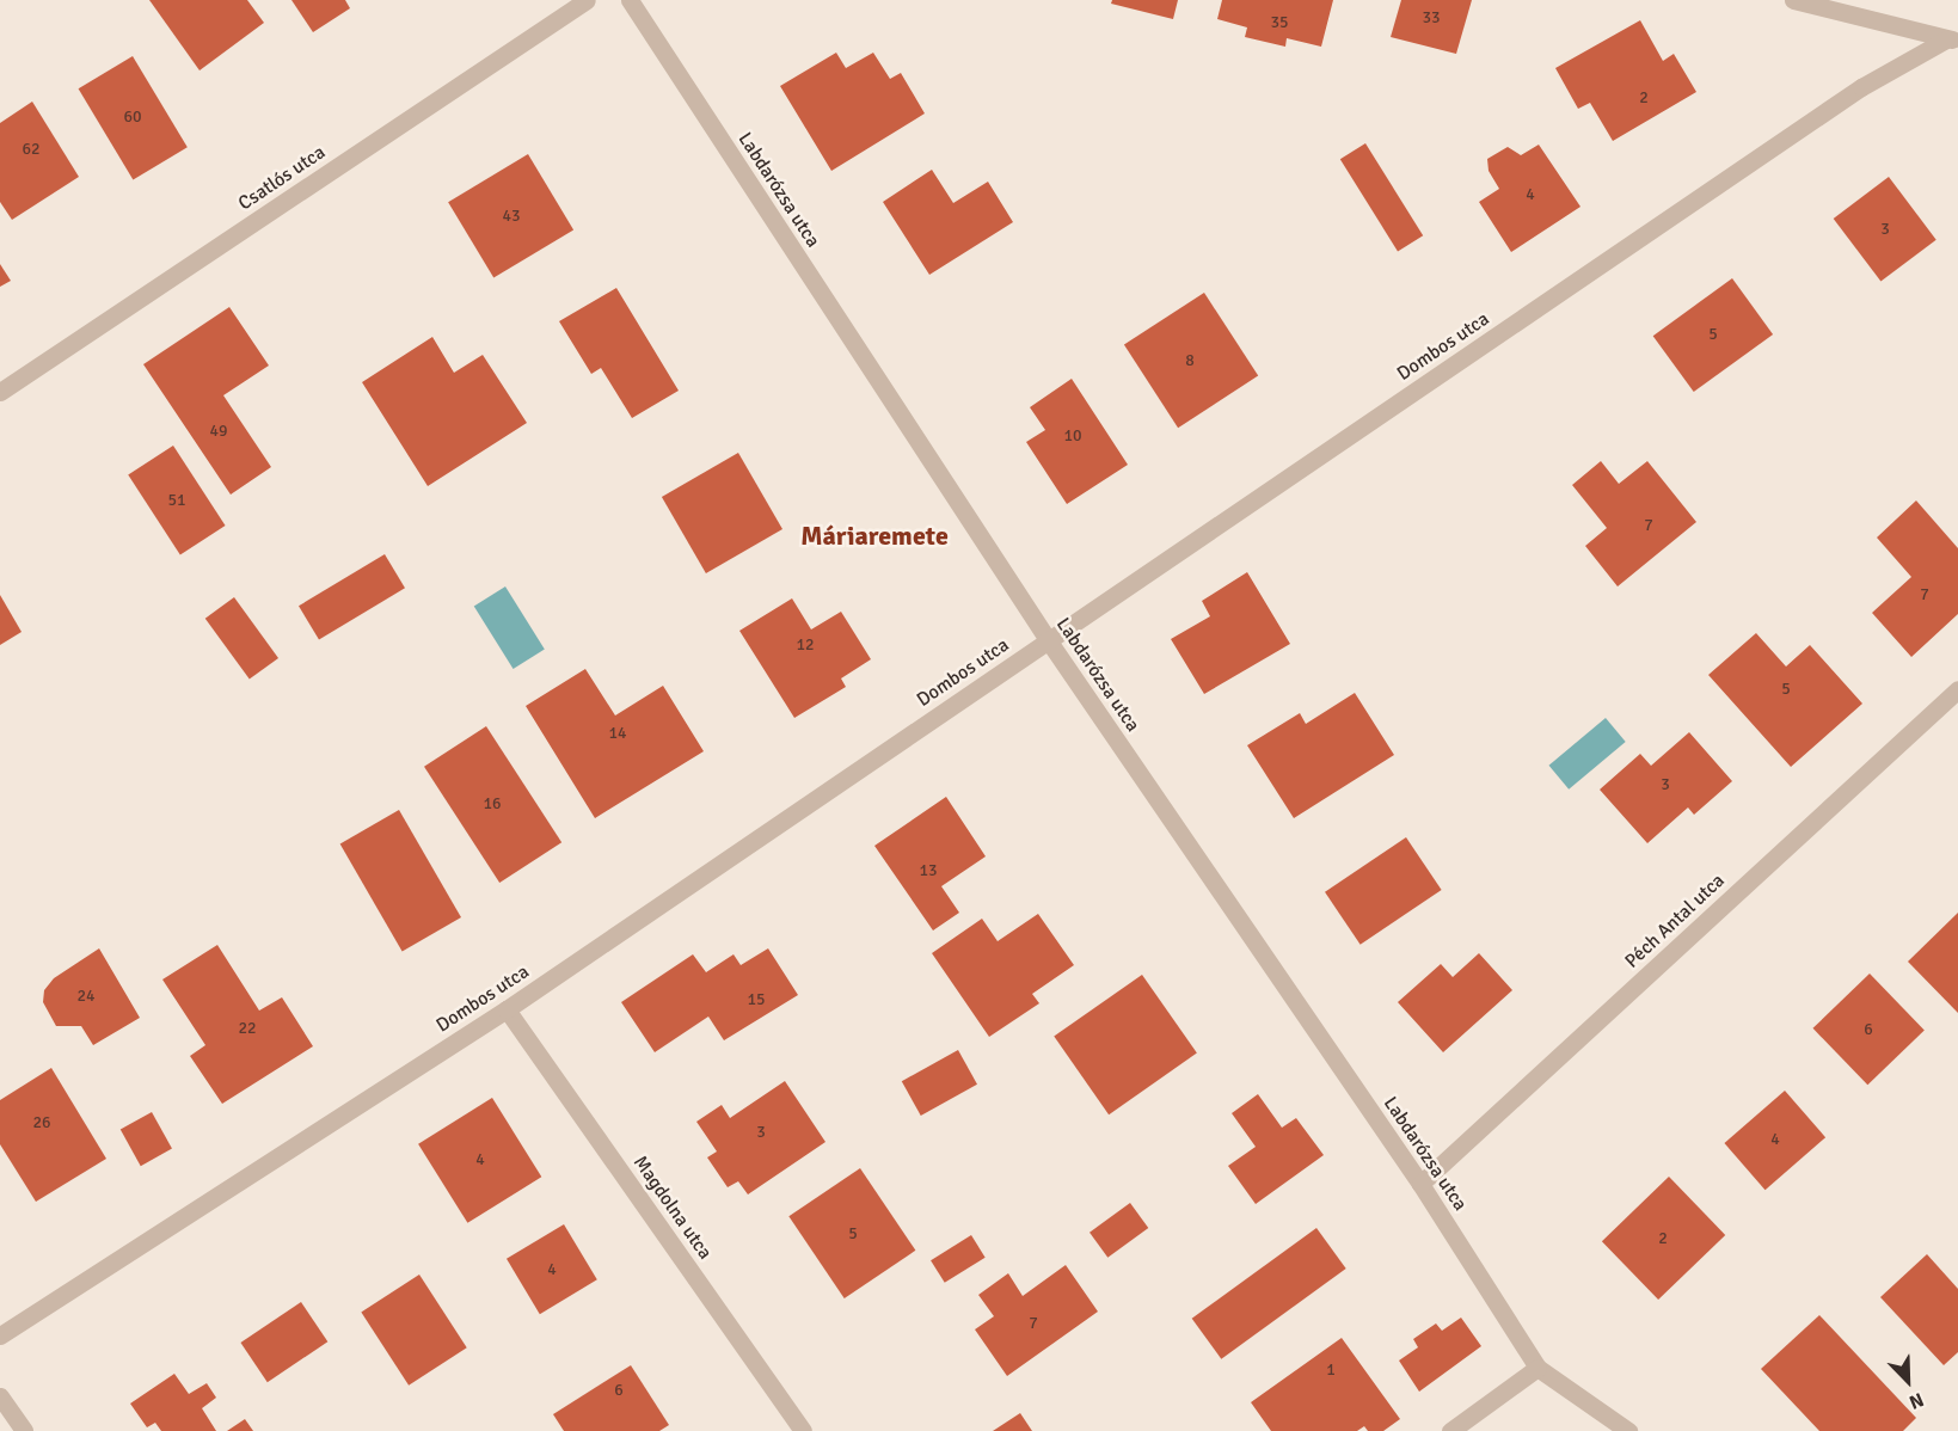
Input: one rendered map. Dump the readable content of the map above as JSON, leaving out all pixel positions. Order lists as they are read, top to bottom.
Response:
{
  "streets": {
    "street": [
      "Csatlós utca",
      "Labdarózsa utca",
      "Dombos utca",
      "Péch Antal utca",
      "Magdolna utca"
    ]
  },
  "crossings": [
    ["Labdarózsa utca", "Dombos utca"],
    ["Labdarózsa utca", "Péch Antal utca"],
    ["Dombos utca", "Magdolna utca"]
  ],
  "districts": ["Máriaremete"],
  "house_numbers": [
    "33",
    "35",
    "2",
    "60",
    "62",
    "4",
    "43",
    "3",
    "5",
    "8",
    "49",
    "10",
    "51",
    "7",
    "7",
    "12",
    "5",
    "14",
    "3",
    "16",
    "13",
    "24",
    "15",
    "22",
    "6",
    "26",
    "3",
    "4",
    "4",
    "5",
    "2",
    "4",
    "7",
    "1",
    "6"
  ],
  "north": "bottom right"
}
